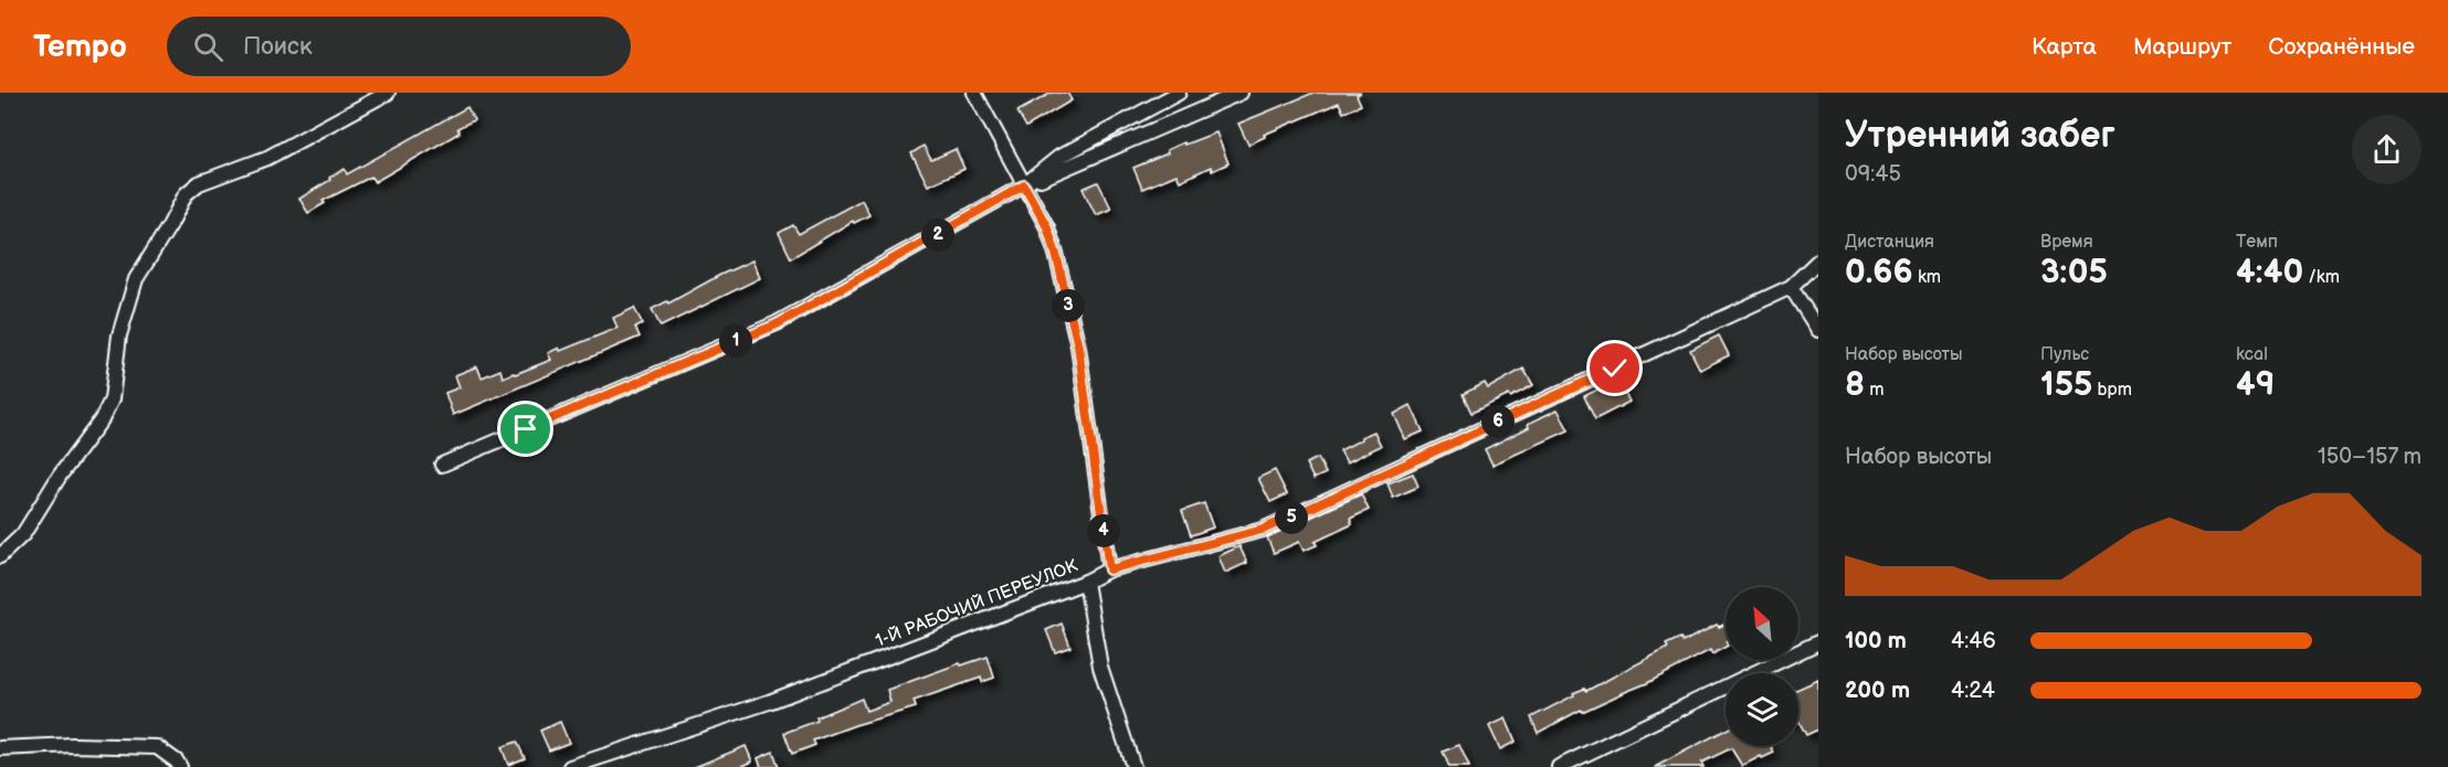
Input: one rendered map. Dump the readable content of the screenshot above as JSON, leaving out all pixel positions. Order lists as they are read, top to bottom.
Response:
{
  "streets": {
    "street": ["1-Й РАБОЧИЙ ПЕРЕУЛОК"]
  },
  "north": "top left",
  "page": {
    "header": "Tempo",
    "search": "Поиск",
    "nav": ["Карта", "Маршрут", "Сохранённые"],
    "heading": ["Утренний забег", "09:45"],
    "stats": [
      ["Дистанция", "0.66 km"],
      ["Время", "3:05"],
      ["Темп", "4:40 /km"],
      ["Набор высоты", "8 m"],
      ["Пульс", "155 bpm"],
      ["kcal", "49"]
    ],
    "pins": [
      "2",
      "3",
      "1",
      "6",
      "5",
      "4"
    ],
    "chart": ["Набор высоты", "150–157 m"],
    "list": [
      {
        "name": "100 m",
        "note": "4:46"
      },
      {
        "name": "200 m",
        "note": "4:24"
      }
    ]
  }
}
